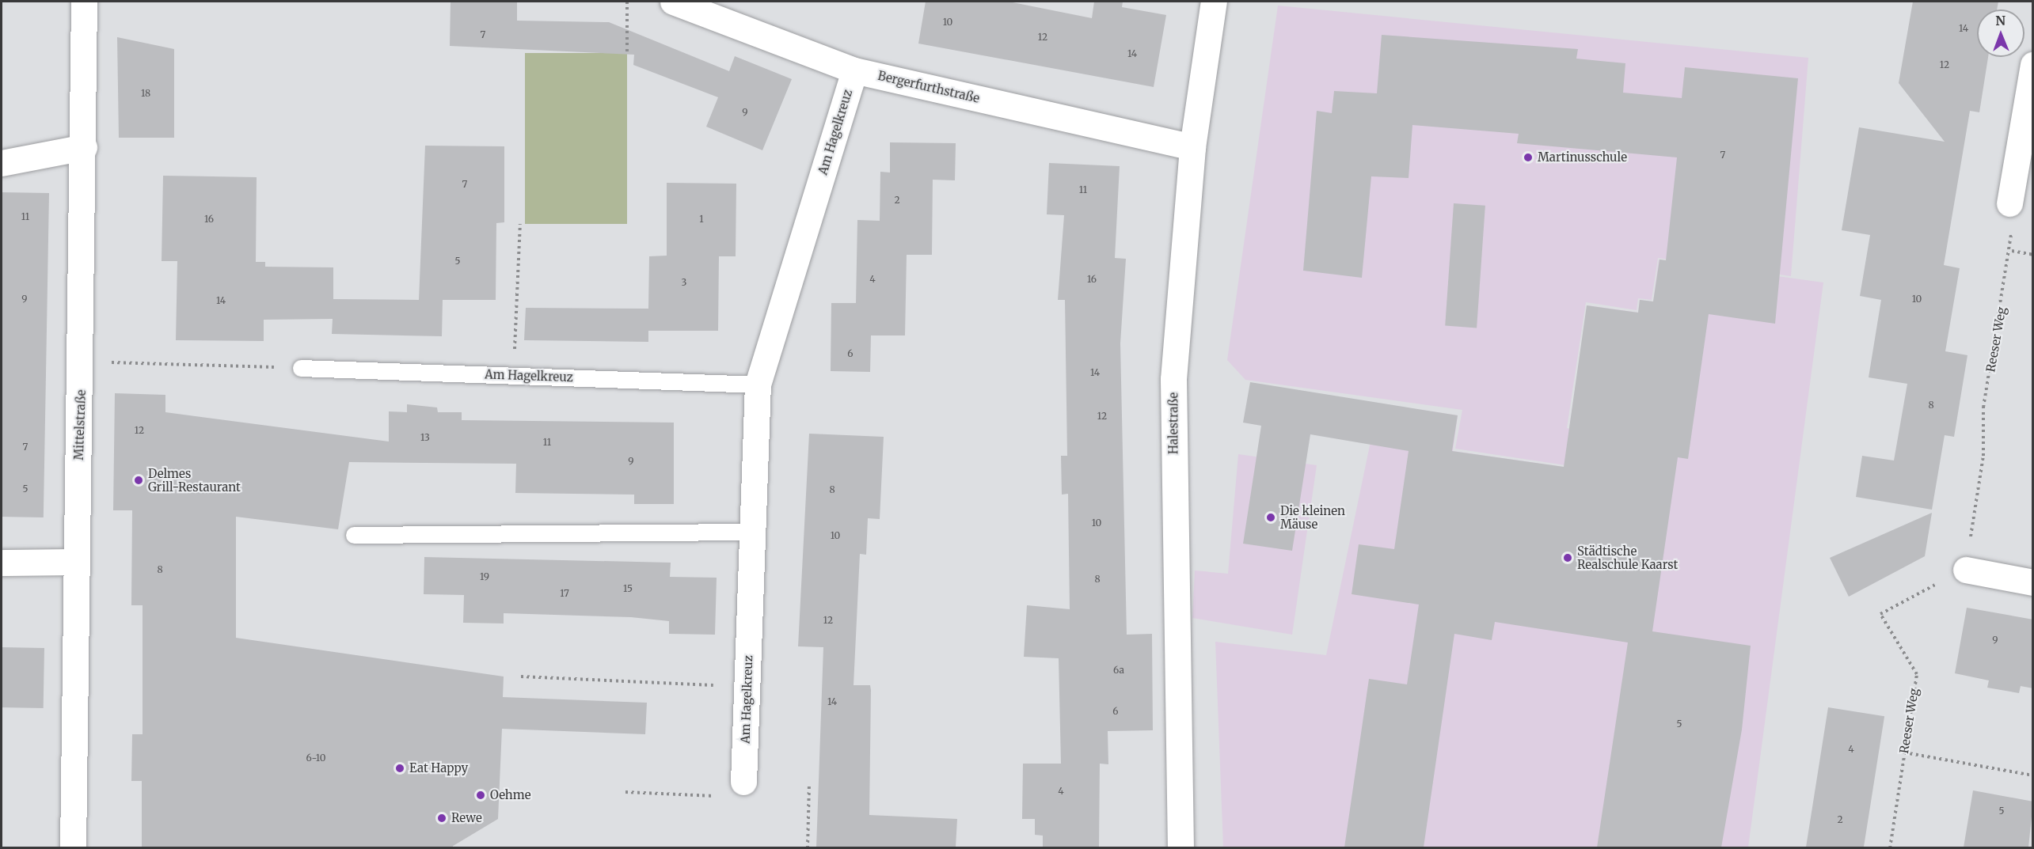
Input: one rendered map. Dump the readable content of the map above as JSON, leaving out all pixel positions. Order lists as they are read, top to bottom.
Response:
{
  "streets": {
    "street": [
      "Bergerfurthstraße",
      "Am Hagelkreuz",
      "Halestraße",
      "Mittelstraße"
    ],
    "path": ["Reeser Weg"]
  },
  "crossings": [
    ["Bergerfurthstraße", "Am Hagelkreuz"],
    ["Bergerfurthstraße", "Halestraße"]
  ],
  "places": [
    "Martinusschule",
    "Delmes Grill-Restaurant",
    "Die kleinen Mäuse",
    "Städtische Realschule Kaarst",
    "Eat Happy",
    "Oehme",
    "Rewe"
  ],
  "house_numbers": [
    "10",
    "14",
    "7",
    "12",
    "14",
    "12",
    "18",
    "9",
    "7",
    "7",
    "11",
    "2",
    "11",
    "16",
    "1",
    "5",
    "4",
    "16",
    "3",
    "9",
    "10",
    "14",
    "6",
    "14",
    "8",
    "12",
    "12",
    "13",
    "11",
    "7",
    "9",
    "5",
    "8",
    "10",
    "10",
    "8",
    "19",
    "8",
    "15",
    "17",
    "12",
    "9",
    "6a",
    "14",
    "6",
    "5",
    "4",
    "6-10",
    "4",
    "5",
    "2"
  ],
  "north": "top"
}
